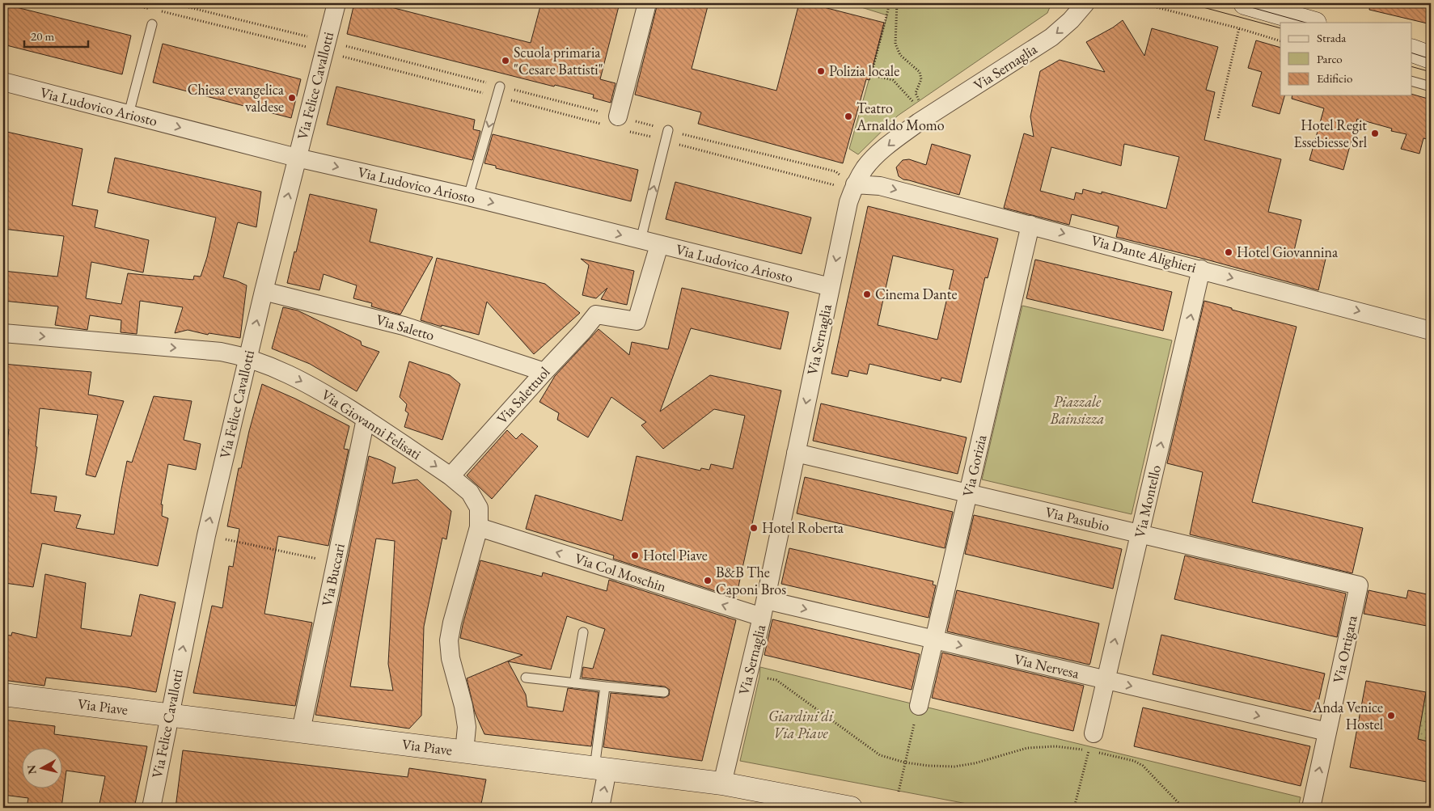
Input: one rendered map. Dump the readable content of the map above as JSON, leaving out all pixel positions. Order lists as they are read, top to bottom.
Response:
{
  "streets": {
    "street": [
      "Via Sernaglia",
      "Via Felice Cavallotti",
      "Via Ludovico Ariosto",
      "Via Dante Alighieri",
      "Via Saletto",
      "Via Salettuol",
      "Via Giovanni Felisati",
      "Via Gorizia",
      "Via Montello",
      "Via Pasubio",
      "Via Col Moschin",
      "Via Buccari",
      "Via Ortigara",
      "Via Nervesa",
      "Via Piave"
    ]
  },
  "crossings": [
    ["Via Sernaglia", "Via Ludovico Ariosto"],
    ["Via Sernaglia", "Via Dante Alighieri"],
    ["Via Sernaglia", "Via Pasubio"],
    ["Via Sernaglia", "Via Col Moschin"],
    ["Via Sernaglia", "Via Nervesa"],
    ["Via Sernaglia", "Via Piave"],
    ["Via Felice Cavallotti", "Via Ludovico Ariosto"],
    ["Via Felice Cavallotti", "Via Saletto"],
    ["Via Felice Cavallotti", "Via Giovanni Felisati"],
    ["Via Felice Cavallotti", "Via Piave"],
    ["Via Ludovico Ariosto", "Via Salettuol"],
    ["Via Dante Alighieri", "Via Gorizia"],
    ["Via Dante Alighieri", "Via Montello"],
    ["Via Saletto", "Via Salettuol"],
    ["Via Salettuol", "Via Giovanni Felisati"],
    ["Via Giovanni Felisati", "Via Col Moschin"],
    ["Via Giovanni Felisati", "Via Buccari"],
    ["Via Giovanni Felisati", "Via Piave"],
    ["Via Gorizia", "Via Pasubio"],
    ["Via Gorizia", "Via Nervesa"],
    ["Via Montello", "Via Pasubio"],
    ["Via Montello", "Via Nervesa"],
    ["Via Pasubio", "Via Ortigara"],
    ["Via Col Moschin", "Via Nervesa"],
    ["Via Buccari", "Via Piave"],
    ["Via Ortigara", "Via Nervesa"]
  ],
  "one_way": [
    "Via Sernaglia",
    "Via Felice Cavallotti",
    "Via Ludovico Ariosto",
    "Via Dante Alighieri",
    "Via Giovanni Felisati",
    "Via Montello",
    "Via Col Moschin",
    "Via Nervesa"
  ],
  "parks": ["Piazzale Bainsizza", "Giardini di Via Piave"],
  "places": [
    "Scuola primaria \"Cesare Battisti\"",
    "Polizia locale",
    "Chiesa evangelica valdese",
    "Teatro Arnaldo Momo",
    "Hotel Regit Essebiesse Srl",
    "Hotel Giovannina",
    "Cinema Dante",
    "Hotel Roberta",
    "Hotel Piave",
    "B&B The Caponi Bros",
    "Anda Venice Hostel"
  ],
  "legend": ["Strada", "Parco", "Edificio"],
  "scale_bar": "20 m",
  "north": "left"
}
